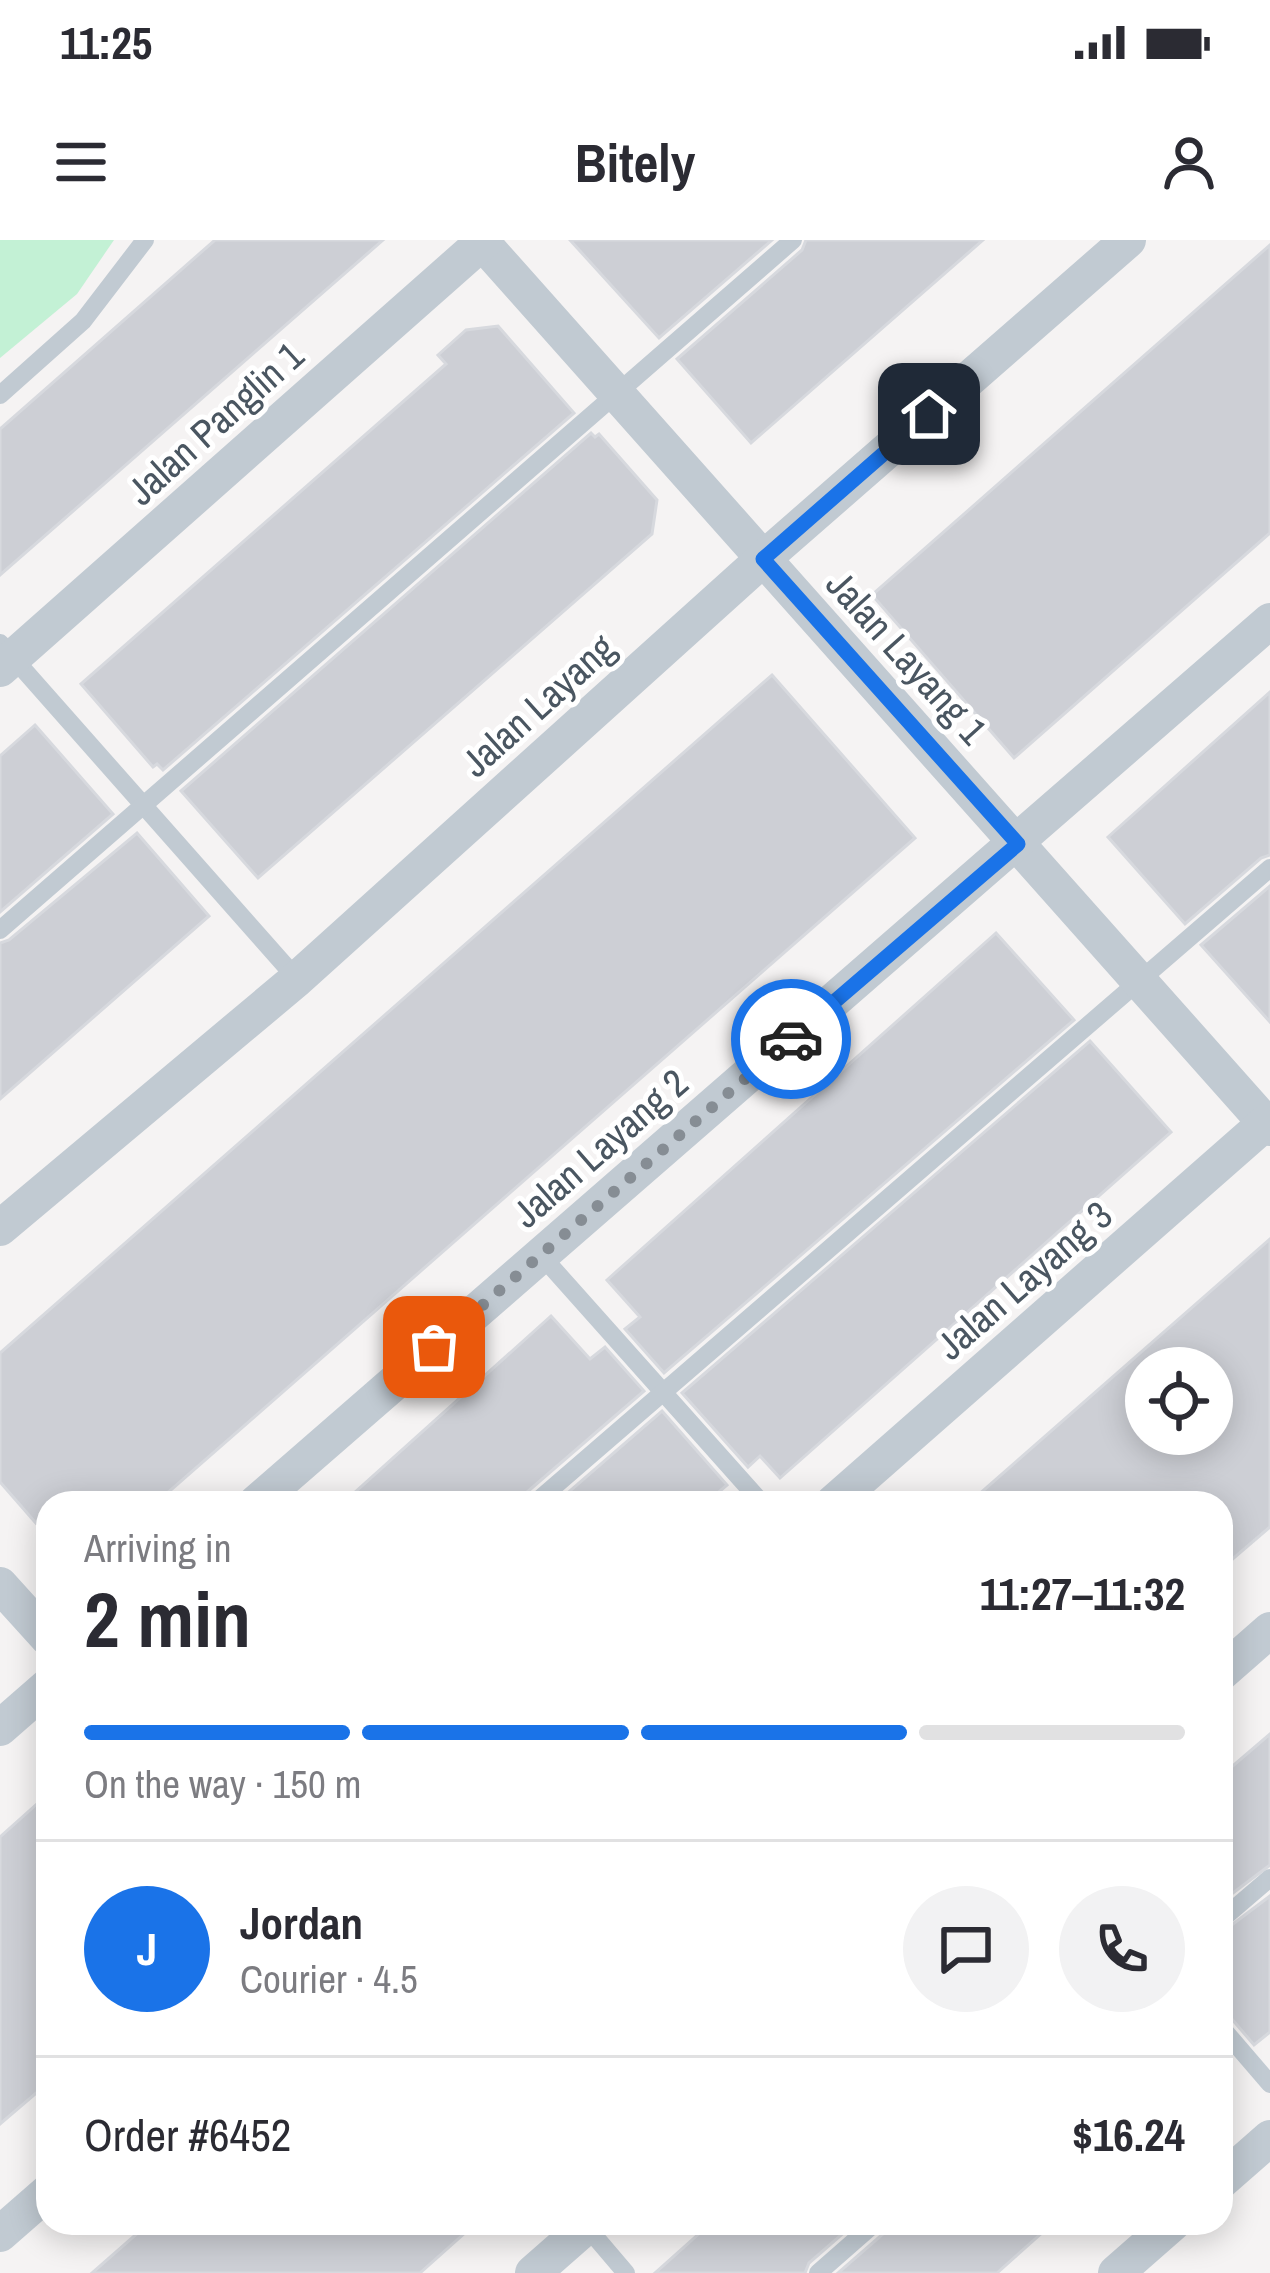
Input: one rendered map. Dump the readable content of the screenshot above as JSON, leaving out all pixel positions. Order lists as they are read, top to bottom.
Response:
{
  "streets": {
    "street": [
      "Jalan Panglin 1",
      "Jalan Layang 1",
      "Jalan Layang",
      "Jalan Layang 2",
      "Jalan Layang 3"
    ]
  },
  "crossings": [
    ["Jalan Panglin 1", "Jalan Layang 1"],
    ["Jalan Layang 1", "Jalan Layang"],
    ["Jalan Layang 1", "Jalan Layang 2"],
    ["Jalan Layang 1", "Jalan Layang 3"]
  ],
  "page": {
    "status": "11:25",
    "header": "Bitely",
    "heading": ["2 min", "Arriving in", "11:27–11:32"],
    "panel": [
      "Jordan",
      "Courier · 4.5",
      "Order #6452",
      "$16.24"
    ],
    "bar": "On the way · 150 m",
    "round": "J"
  }
}
